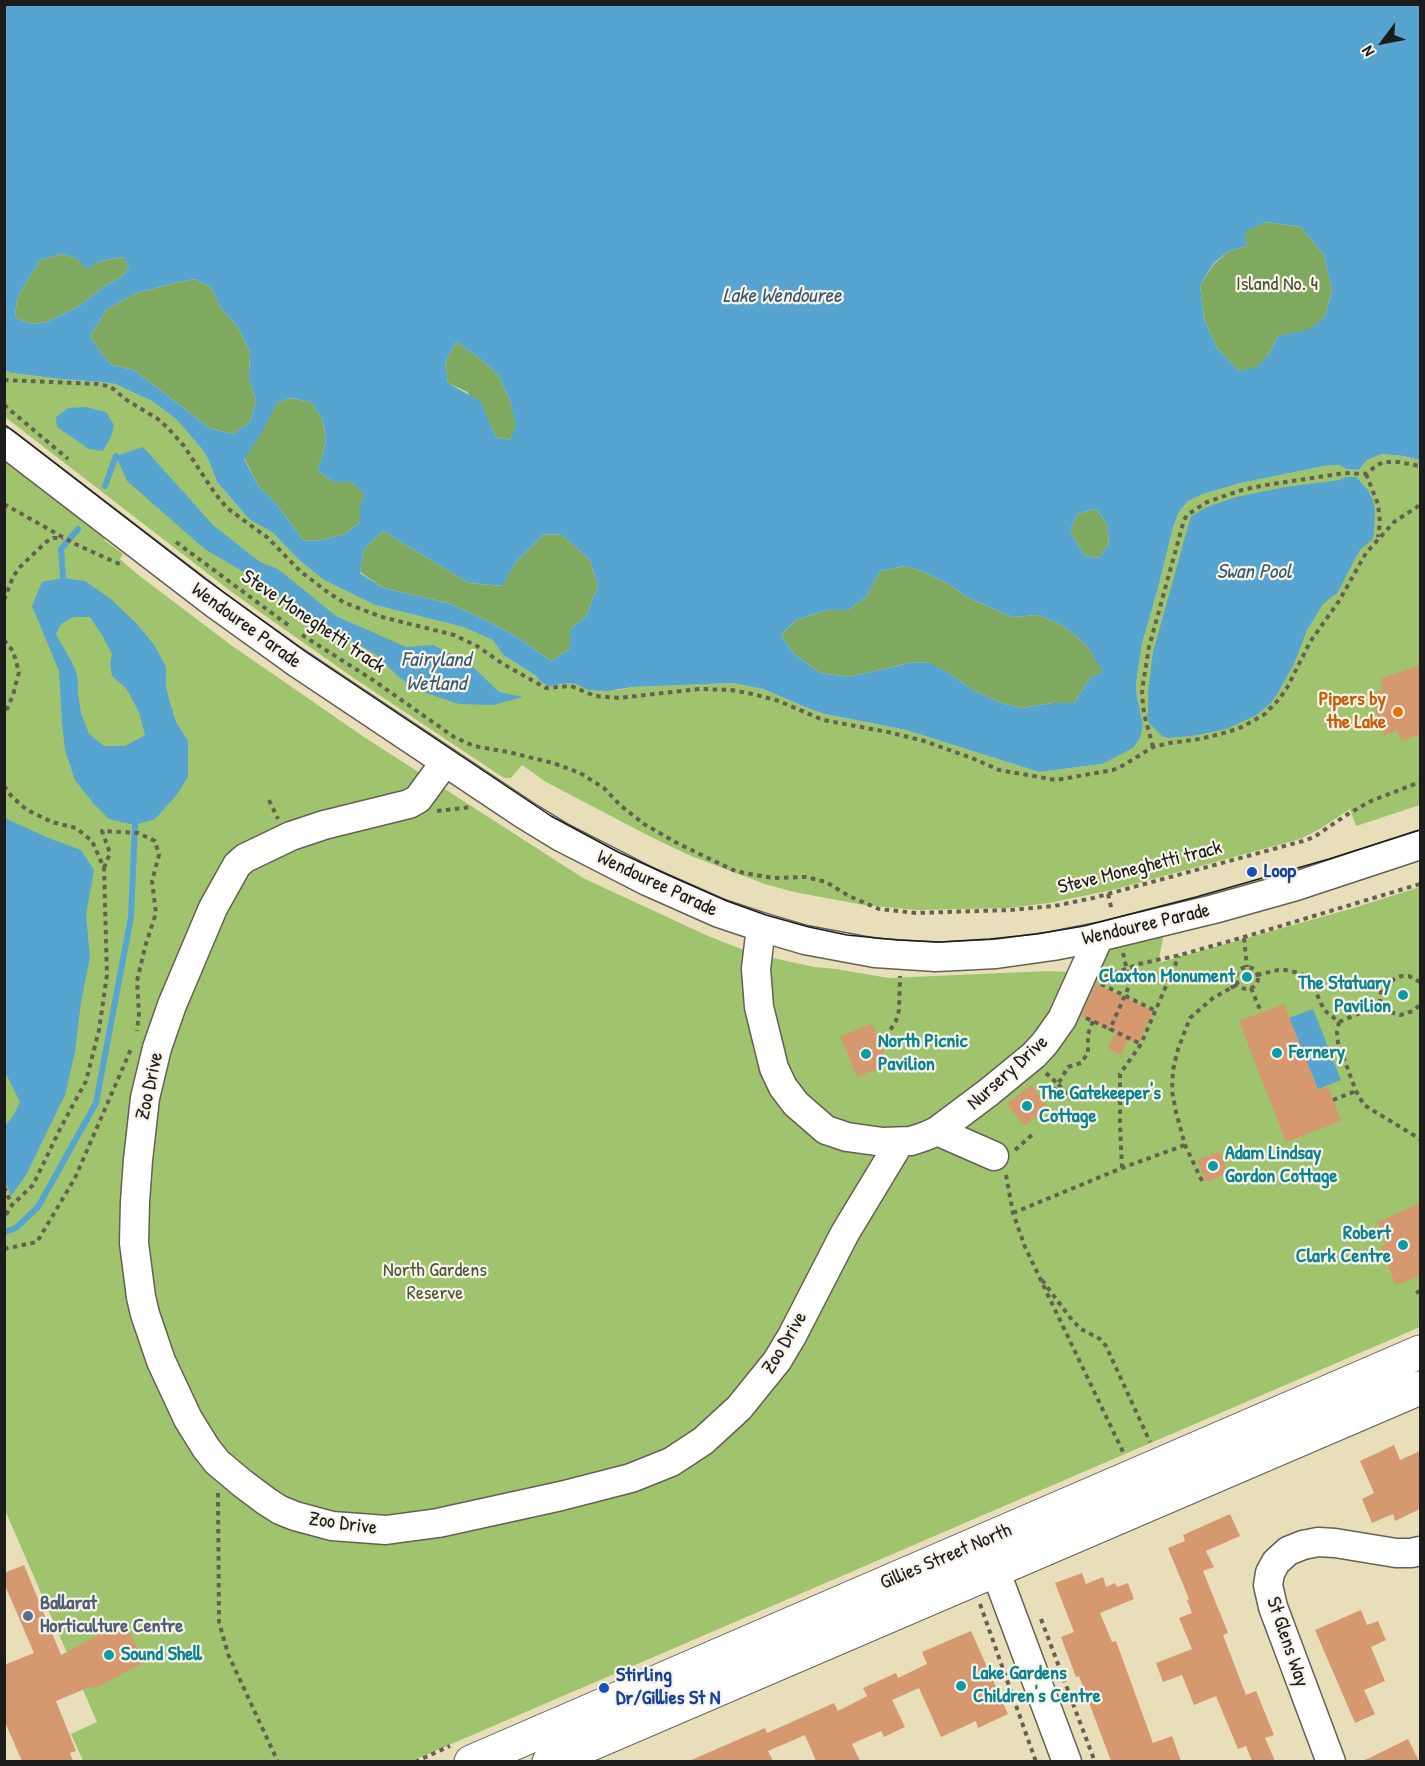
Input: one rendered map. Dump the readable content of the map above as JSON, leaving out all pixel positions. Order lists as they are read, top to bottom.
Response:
{
  "streets": {
    "main road": ["Gillies Street North"],
    "street": [
      "Wendouree Parade",
      "Nursery Drive",
      "Zoo Drive",
      "St Glens Way"
    ],
    "path": ["Steve Moneghetti track"]
  },
  "crossings": [
    ["Wendouree Parade", "Nursery Drive"],
    ["Nursery Drive", "Zoo Drive"]
  ],
  "water": ["Lake Wendouree", "Swan Pool", "Fairyland Wetland"],
  "parks": ["Island No. 4", "North Gardens Reserve"],
  "places": [
    "Pipers by the Lake",
    "Loop",
    "Claxton Monument",
    "The Statuary Pavilion",
    "Fernery",
    "North Picnic Pavilion",
    "The Gatekeeper's Cottage",
    "Adam Lindsay Gordon Cottage",
    "Robert Clark Centre",
    "Ballarat Horticulture Centre",
    "Sound Shell",
    "Lake Gardens Children's Centre",
    "Stirling Dr/Gillies St N"
  ],
  "north": "bottom left"
}
